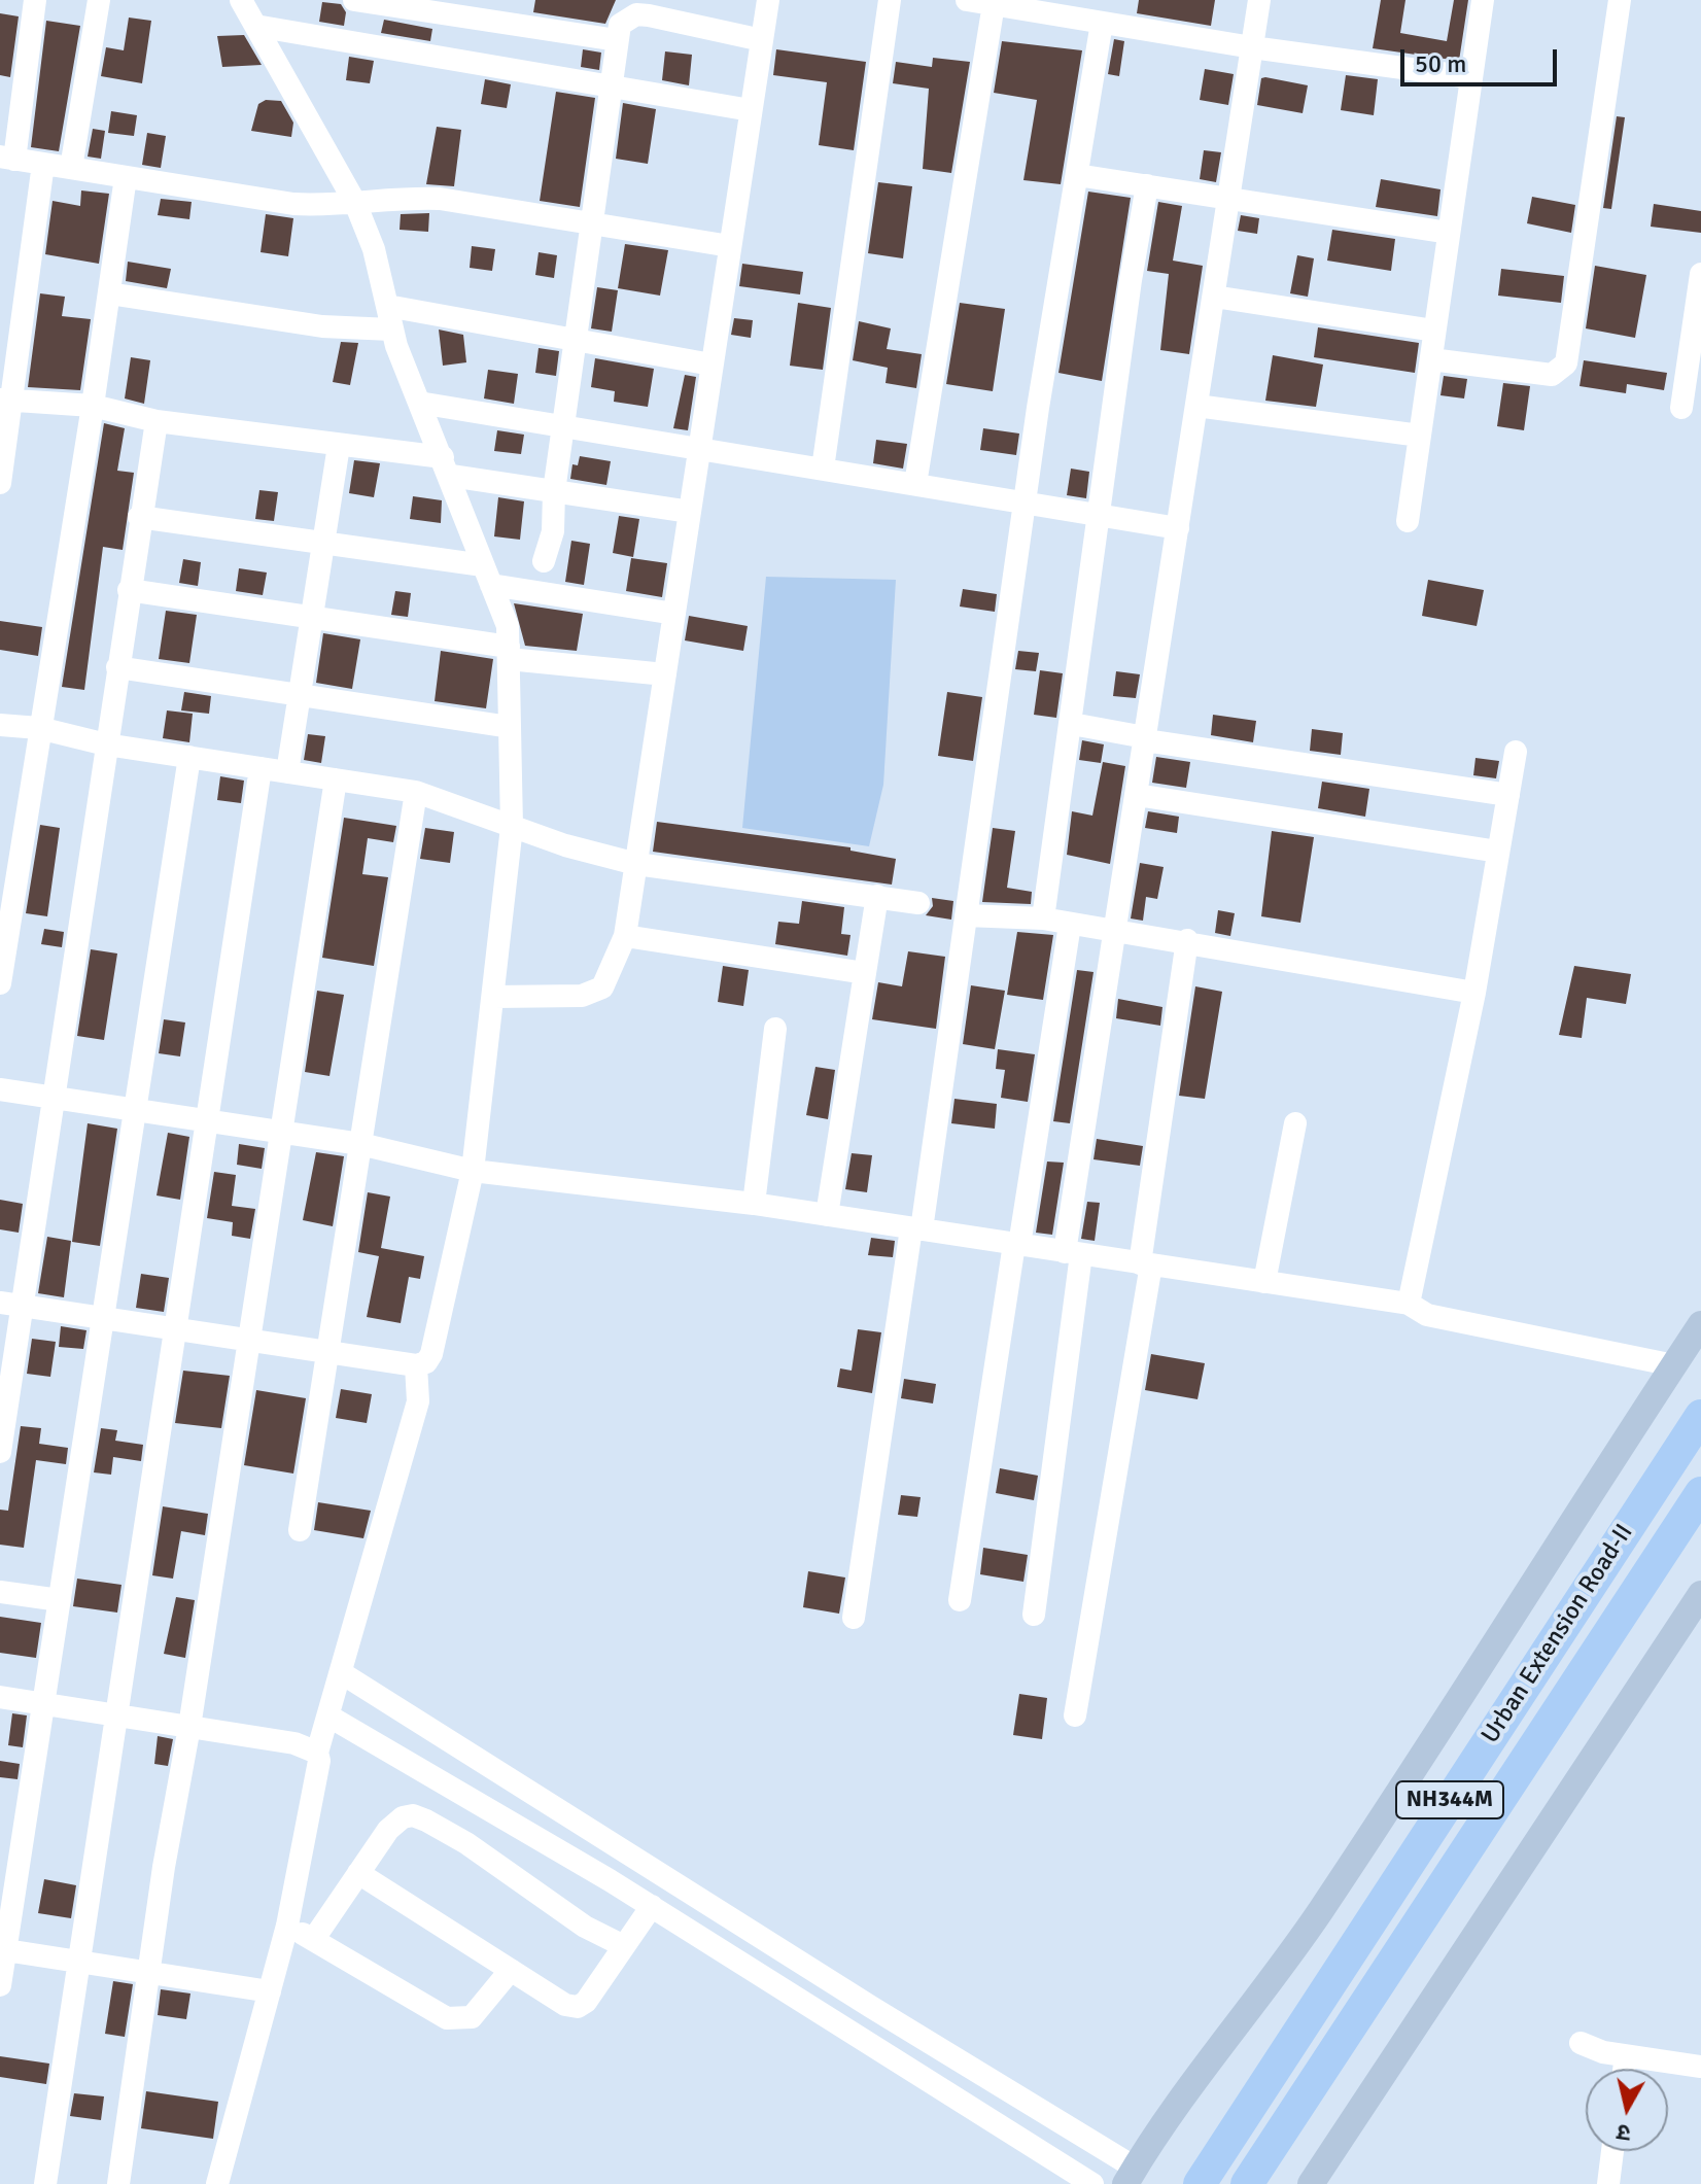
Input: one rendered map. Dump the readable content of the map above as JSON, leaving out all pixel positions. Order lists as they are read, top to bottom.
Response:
{
  "streets": {
    "highway": ["Urban Extension Road-II", "NH344M"]
  },
  "scale_bar": "50 m",
  "north": "bottom"
}
